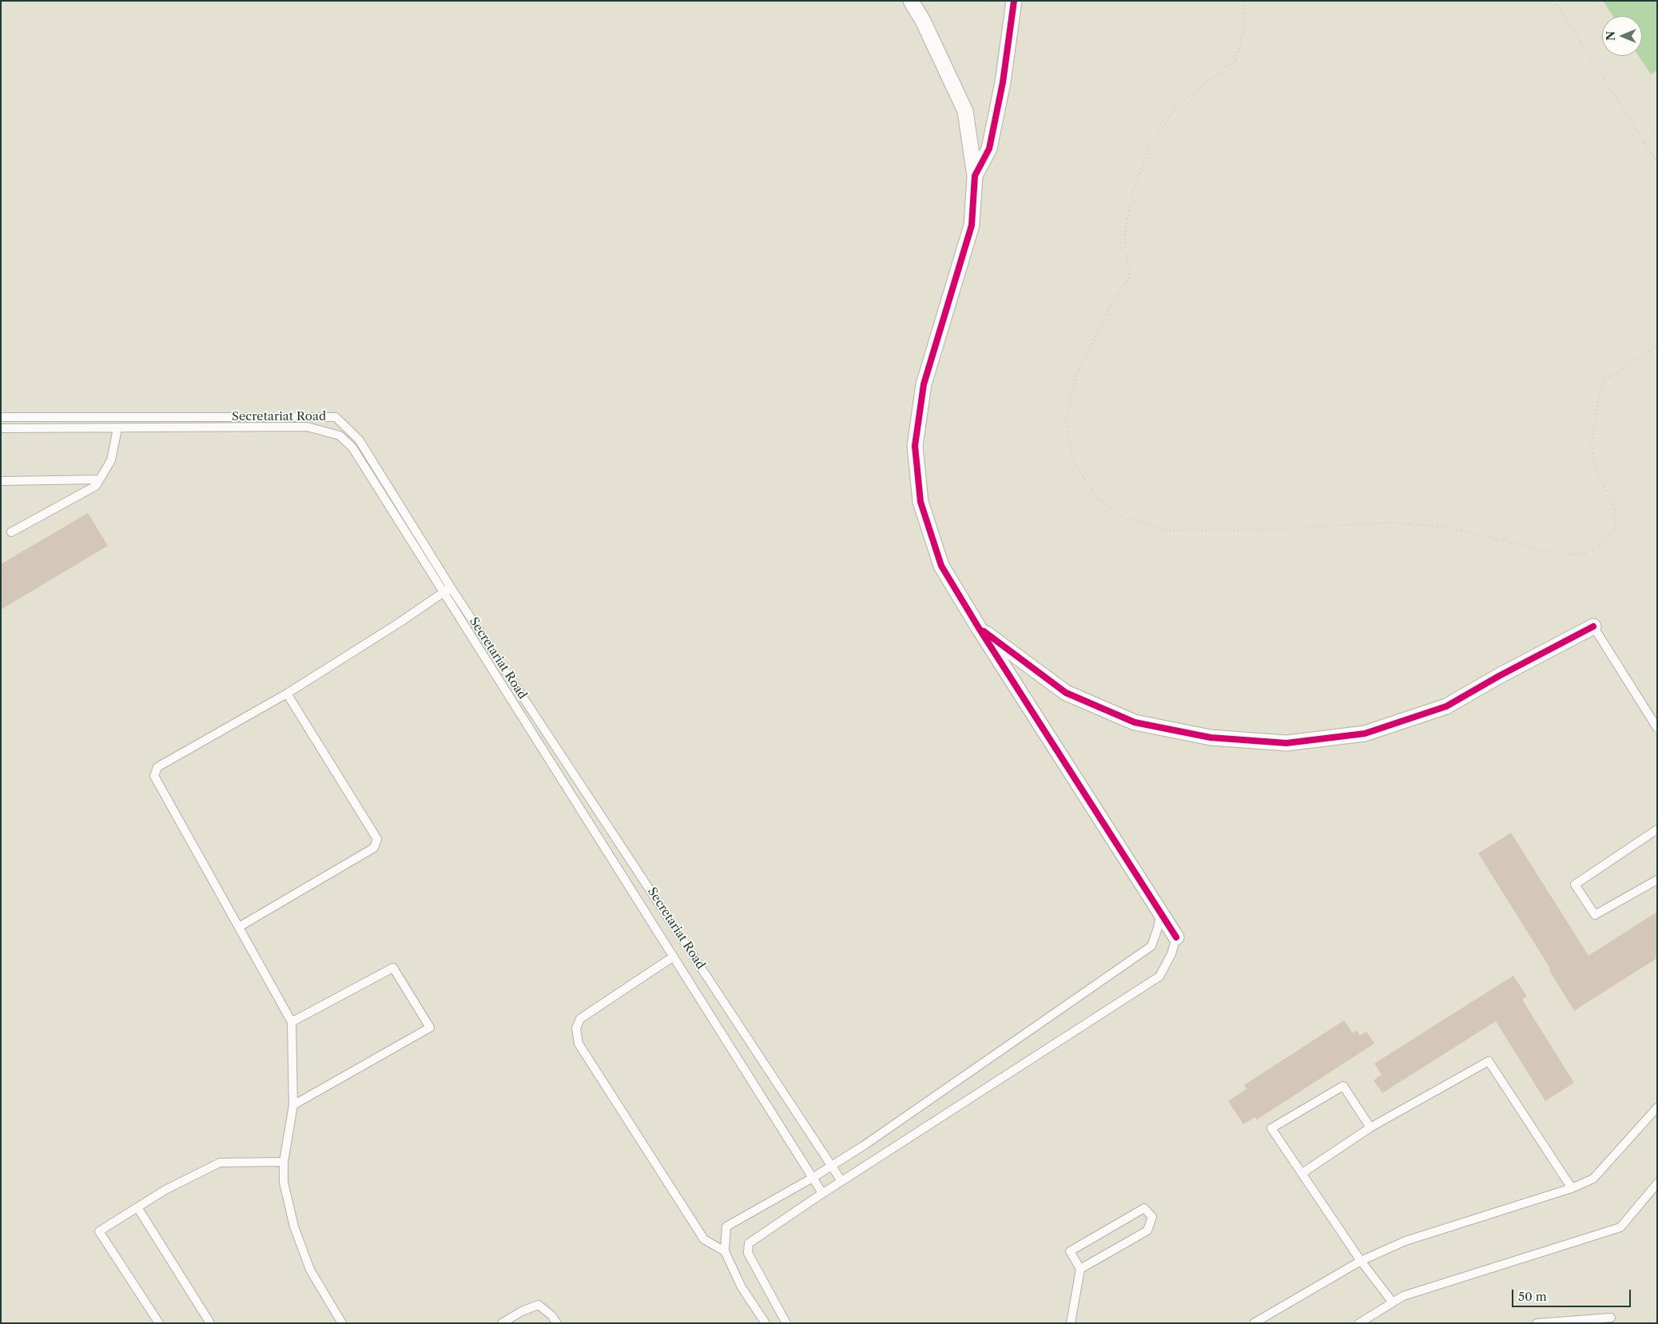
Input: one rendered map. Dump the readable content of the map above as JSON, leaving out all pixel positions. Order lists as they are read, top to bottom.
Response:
{
  "streets": {
    "lane": ["Secretariat Road"]
  },
  "scale_bar": "50 m",
  "north": "left"
}
